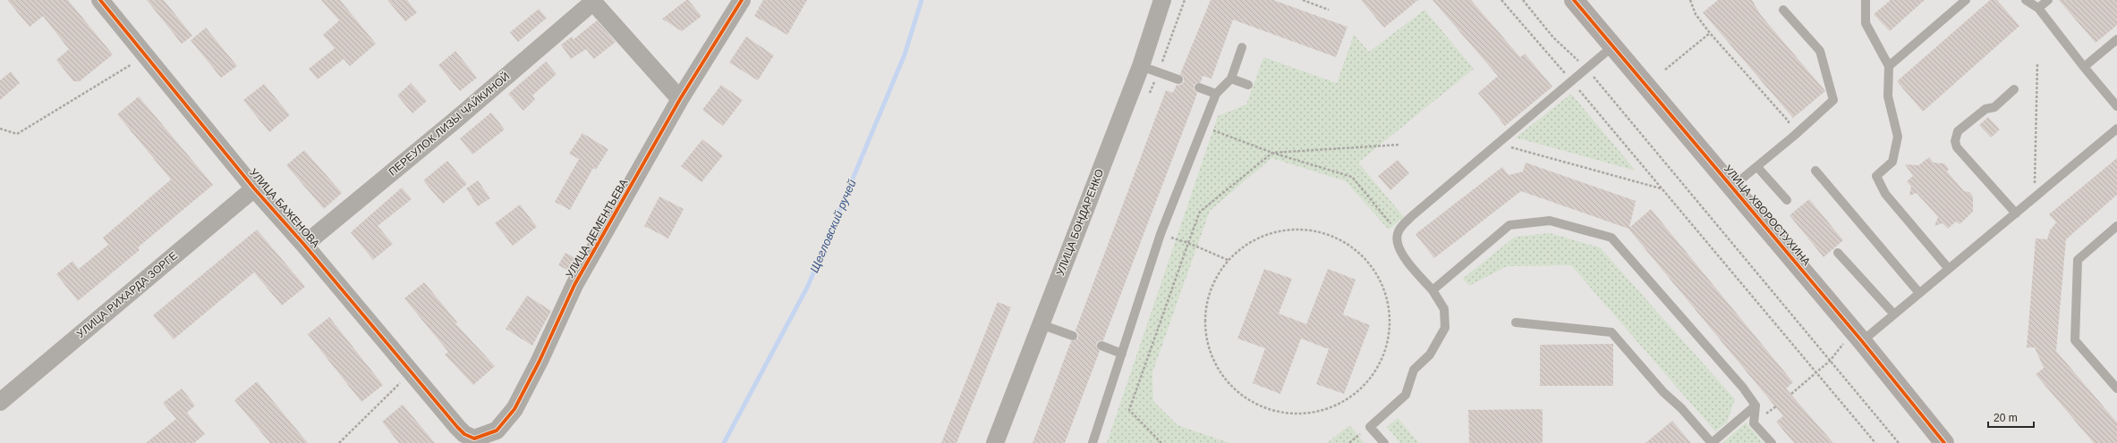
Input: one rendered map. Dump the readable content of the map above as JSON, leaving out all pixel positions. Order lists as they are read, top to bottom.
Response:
{
  "streets": {
    "street": [
      "ПЕРЕУЛОК ЛИЗЫ ЧАЙКИНОЙ",
      "УЛИЦА БАЖЕНОВА",
      "УЛИЦА ХВОРОСТУХИНА",
      "УЛИЦА БОНДАРЕНКО",
      "УЛИЦА ДЕМЕНТЬЕВА",
      "УЛИЦА РИХАРДА ЗОРГЕ"
    ]
  },
  "crossings": [
    ["ПЕРЕУЛОК ЛИЗЫ ЧАЙКИНОЙ", "УЛИЦА БАЖЕНОВА"],
    ["УЛИЦА БАЖЕНОВА", "УЛИЦА ДЕМЕНТЬЕВА"],
    ["УЛИЦА БАЖЕНОВА", "УЛИЦА РИХАРДА ЗОРГЕ"]
  ],
  "water": ["Щегловский ручей"],
  "scale_bar": "20 m"
}
